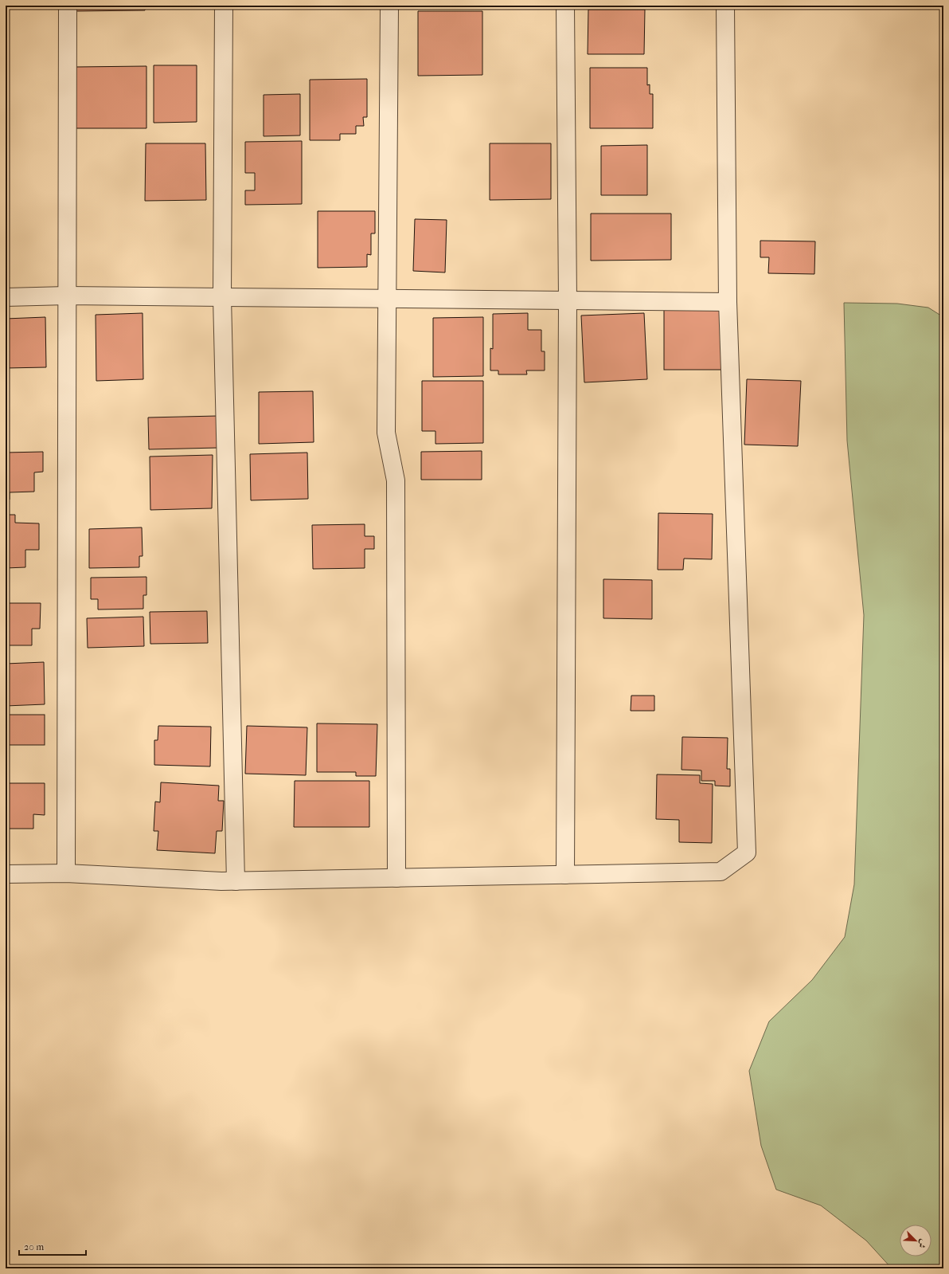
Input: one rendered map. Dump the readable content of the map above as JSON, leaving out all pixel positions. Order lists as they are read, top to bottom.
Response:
{
  "scale_bar": "20 m",
  "north": "bottom right"
}
